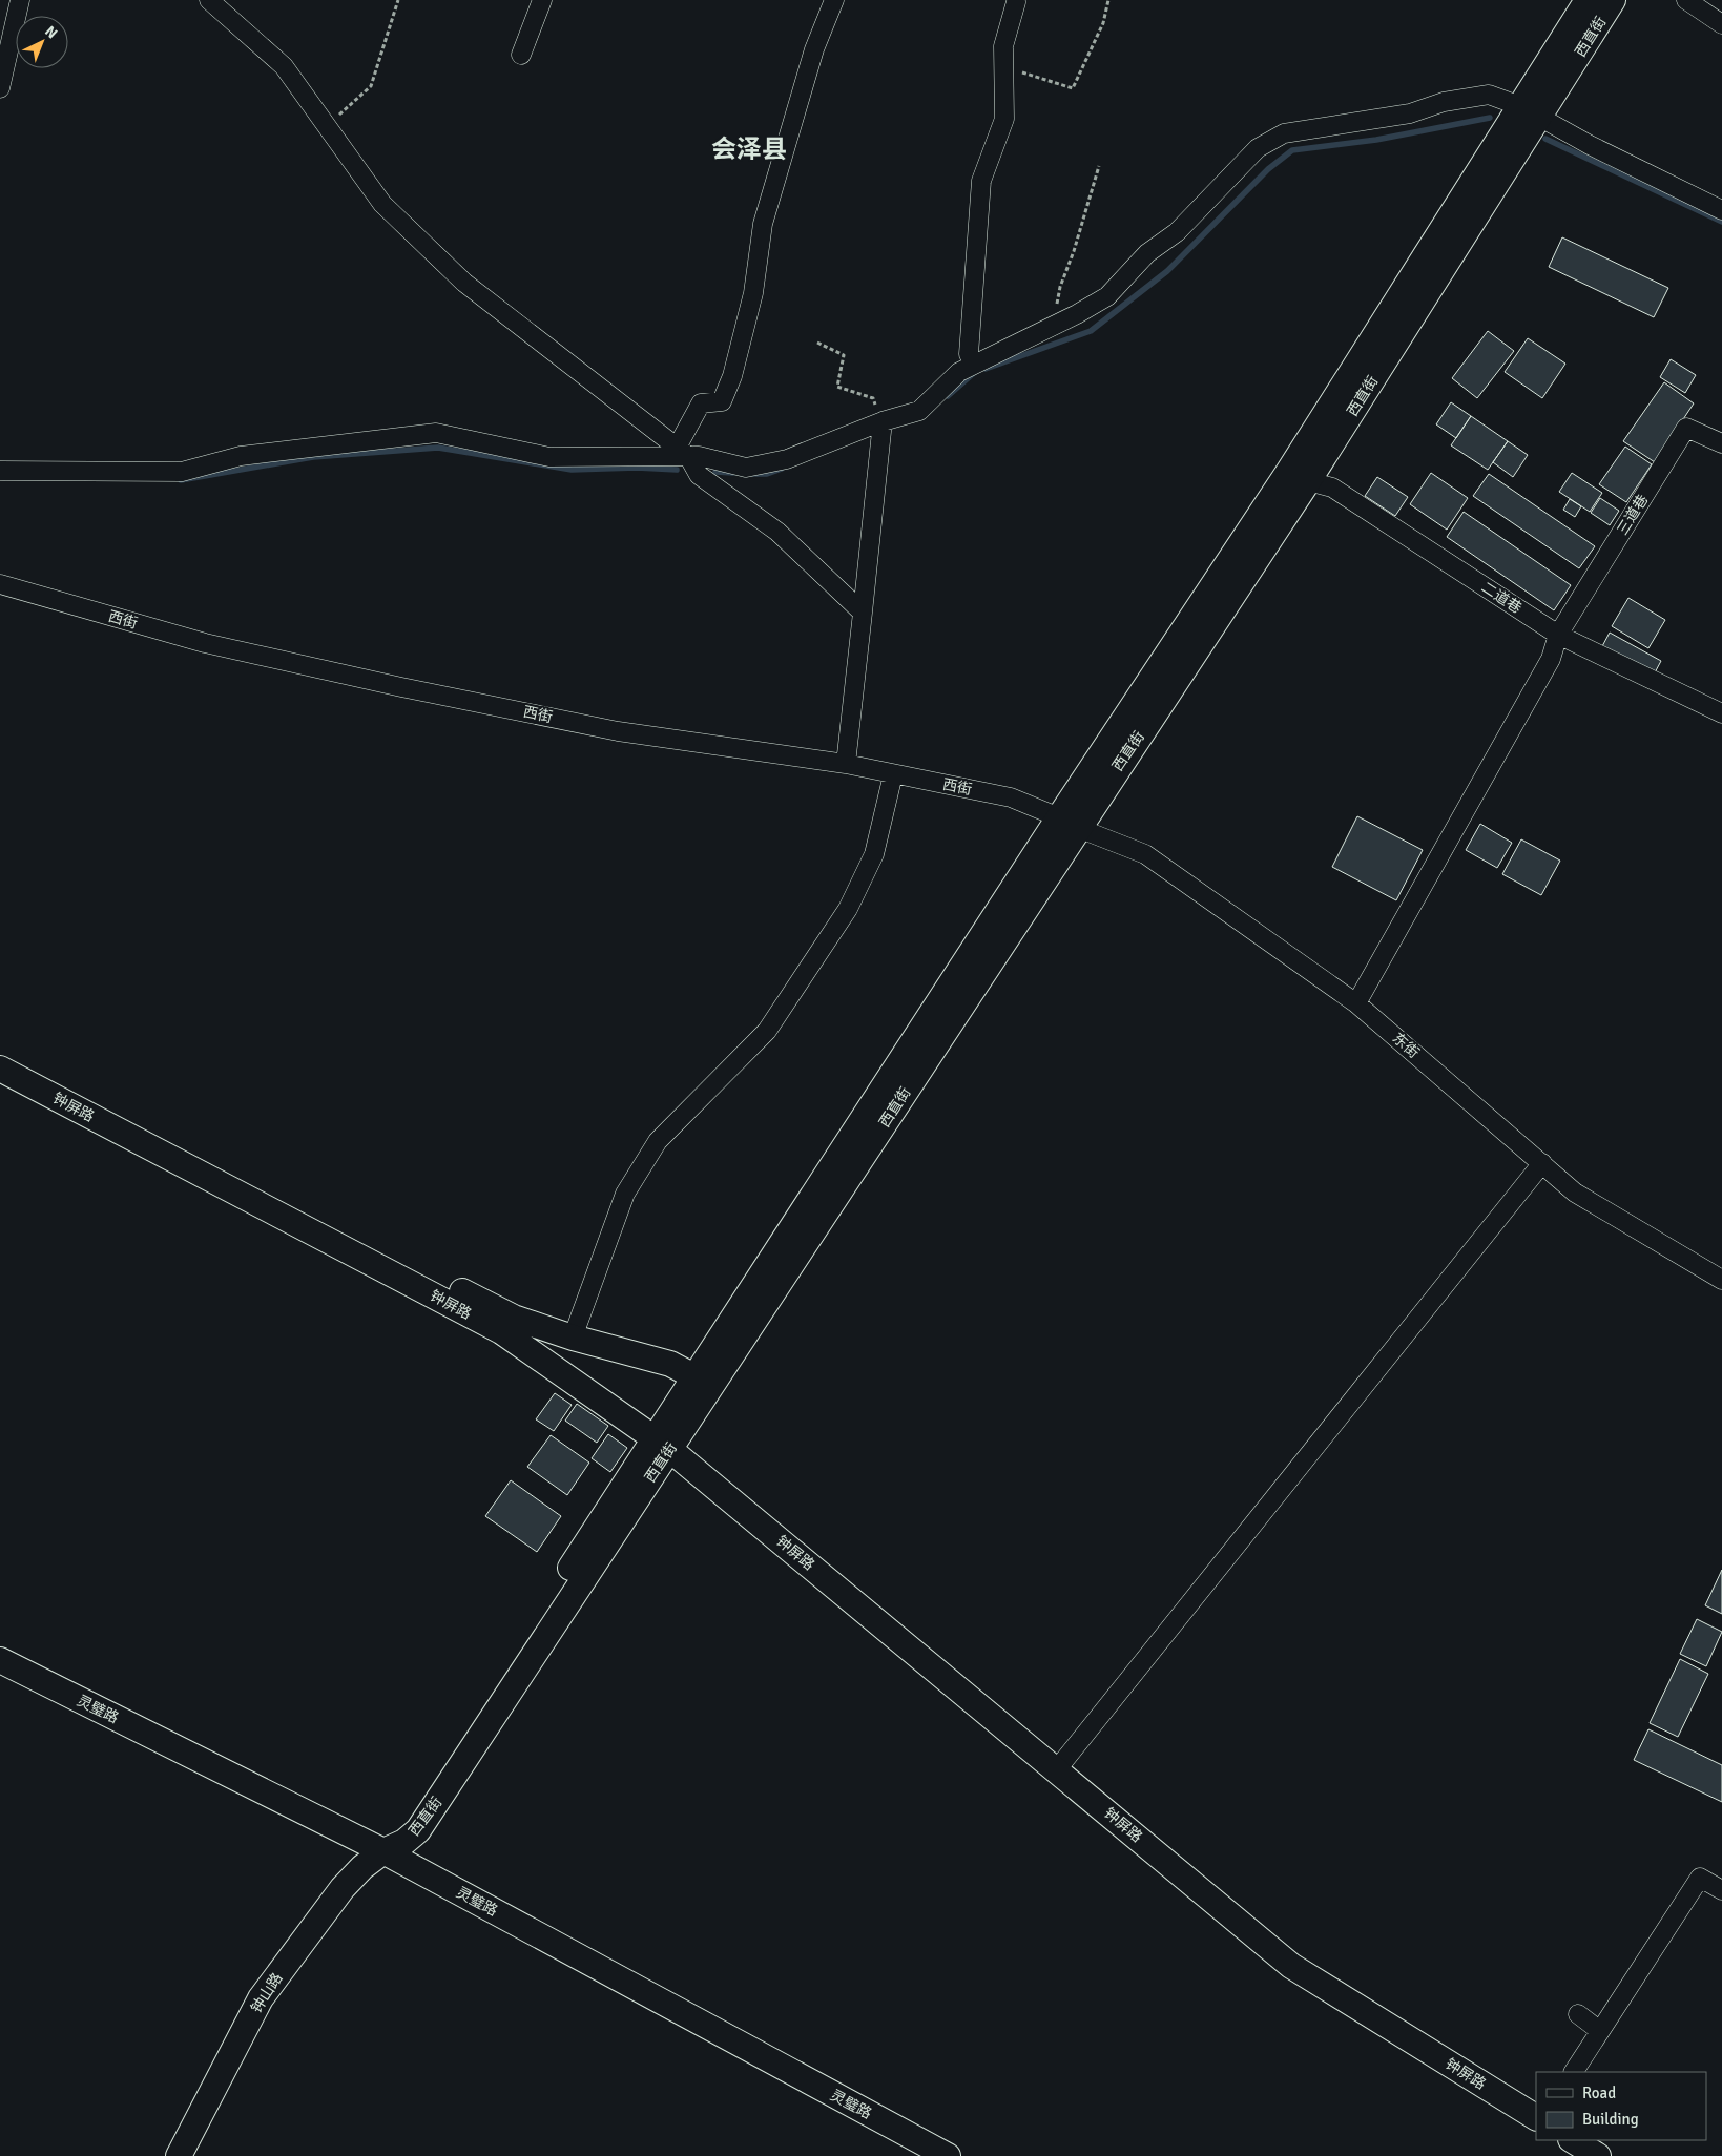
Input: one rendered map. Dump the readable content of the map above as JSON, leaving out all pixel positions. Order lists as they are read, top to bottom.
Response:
{
  "streets": {
    "street": [
      "西直街",
      "三道巷",
      "二道巷",
      "西街",
      "东街",
      "钟屏路",
      "灵璧路",
      "钟山路"
    ]
  },
  "crossings": [
    ["西直街", "二道巷"],
    ["西直街", "西街"],
    ["西直街", "东街"],
    ["西直街", "钟屏路"],
    ["西直街", "灵璧路"],
    ["西直街", "钟山路"],
    ["三道巷", "二道巷"],
    ["西街", "东街"],
    ["灵璧路", "钟山路"]
  ],
  "districts": ["会泽县"],
  "legend": ["Road", "Building"],
  "north": "top right"
}
